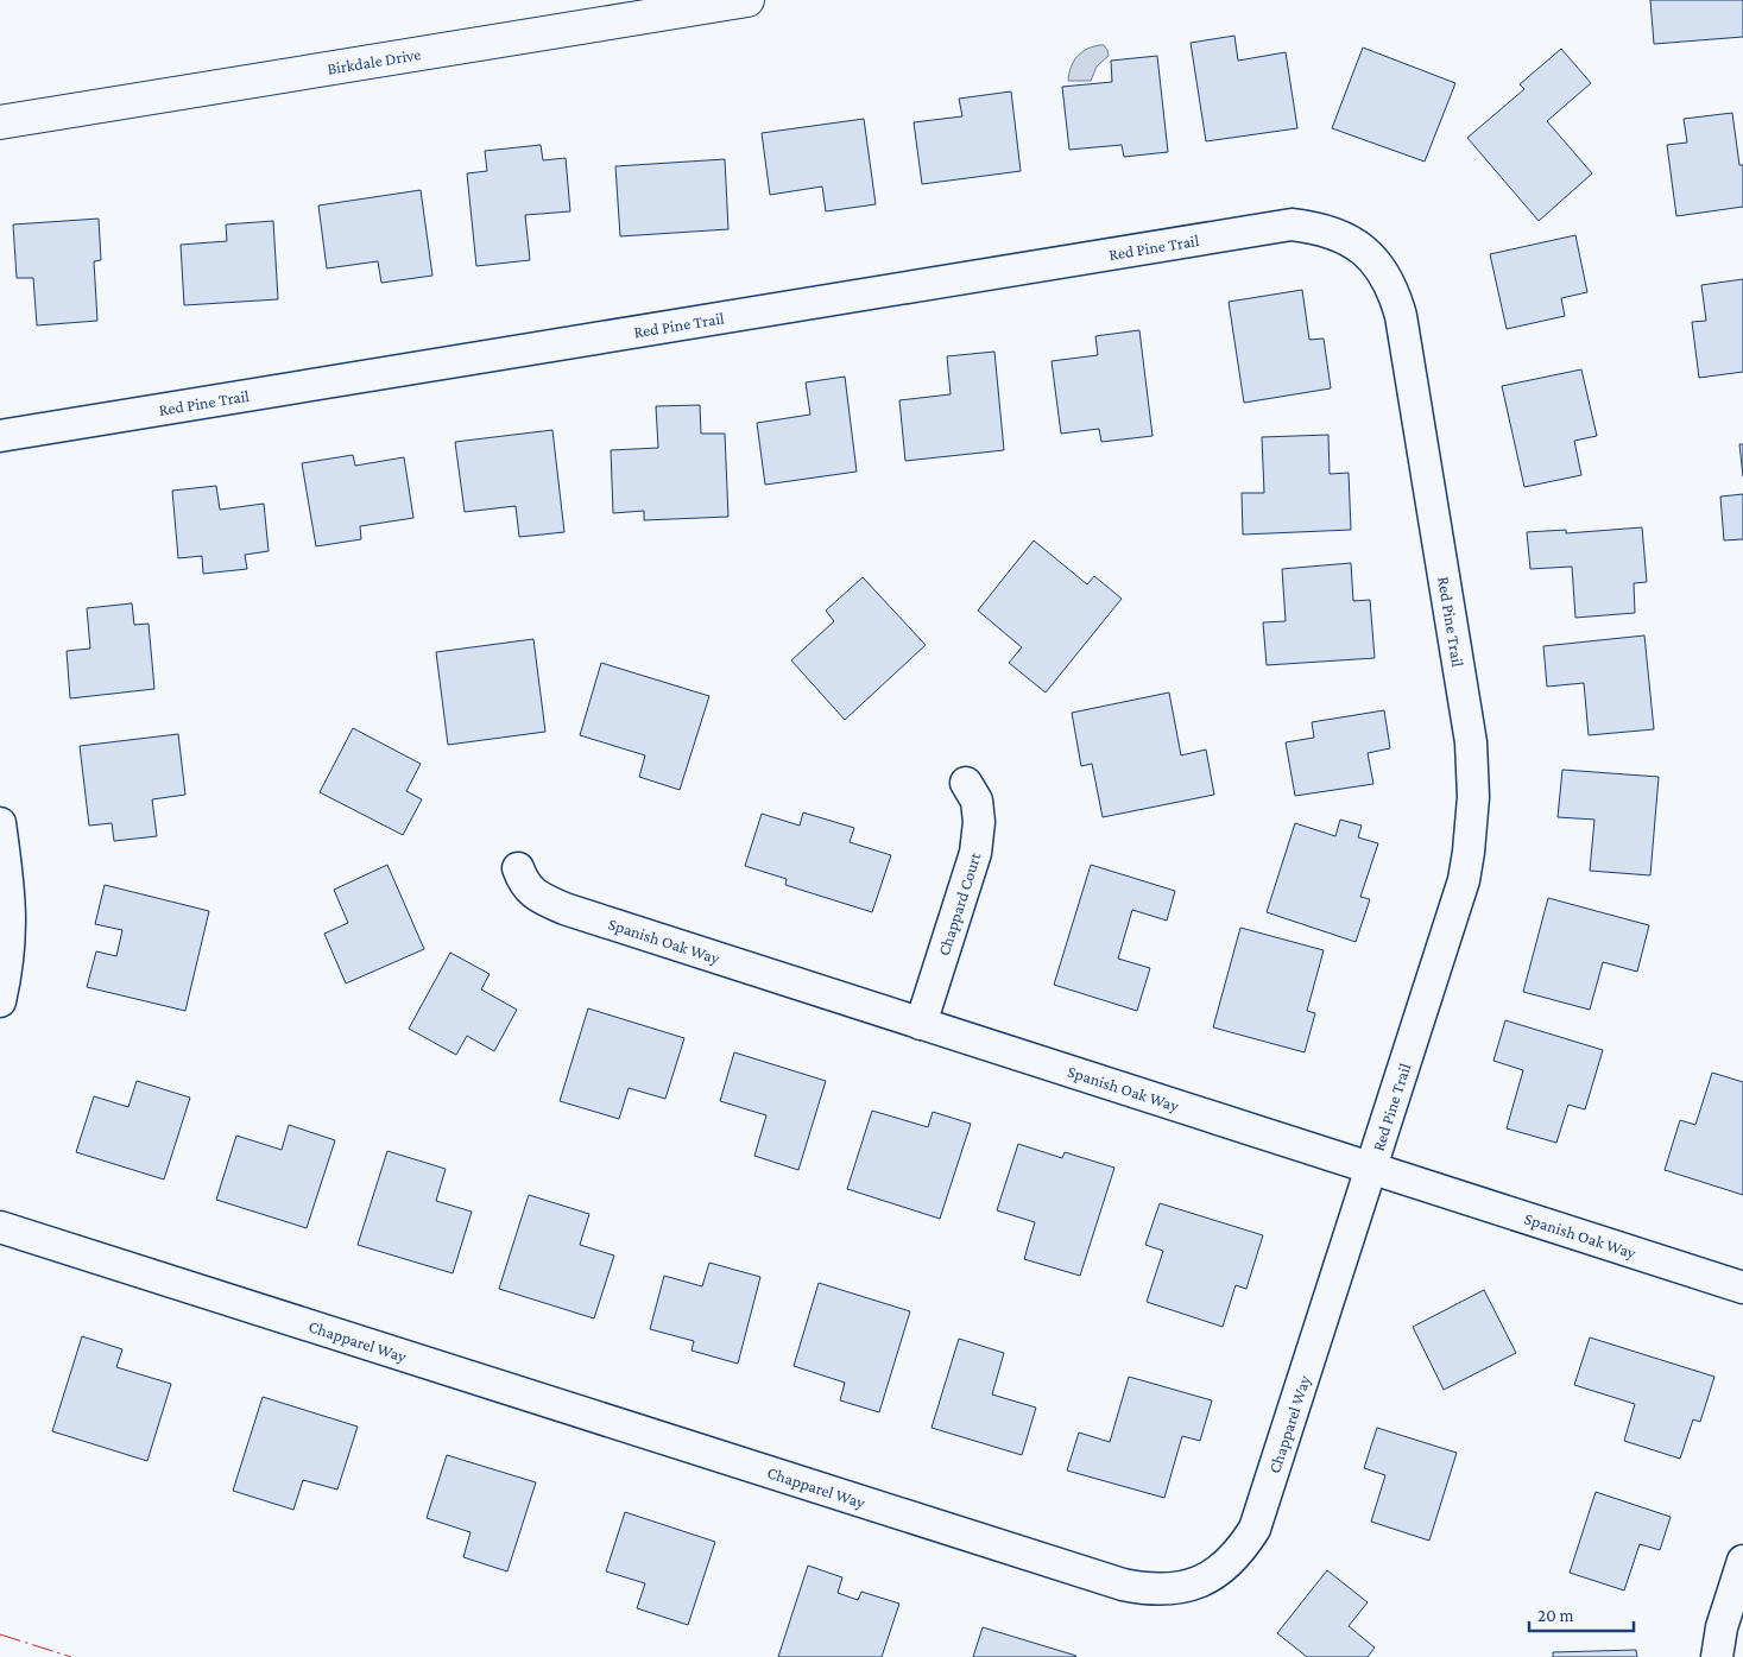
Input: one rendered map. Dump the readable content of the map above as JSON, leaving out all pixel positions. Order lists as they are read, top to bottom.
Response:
{
  "streets": {
    "street": [
      "Birkdale Drive",
      "Red Pine Trail",
      "Chappard Court",
      "Spanish Oak Way",
      "Chapparel Way"
    ]
  },
  "crossings": [
    ["Red Pine Trail", "Spanish Oak Way"],
    ["Red Pine Trail", "Chapparel Way"],
    ["Chappard Court", "Spanish Oak Way"],
    ["Spanish Oak Way", "Chapparel Way"]
  ],
  "scale_bar": "20 m"
}
